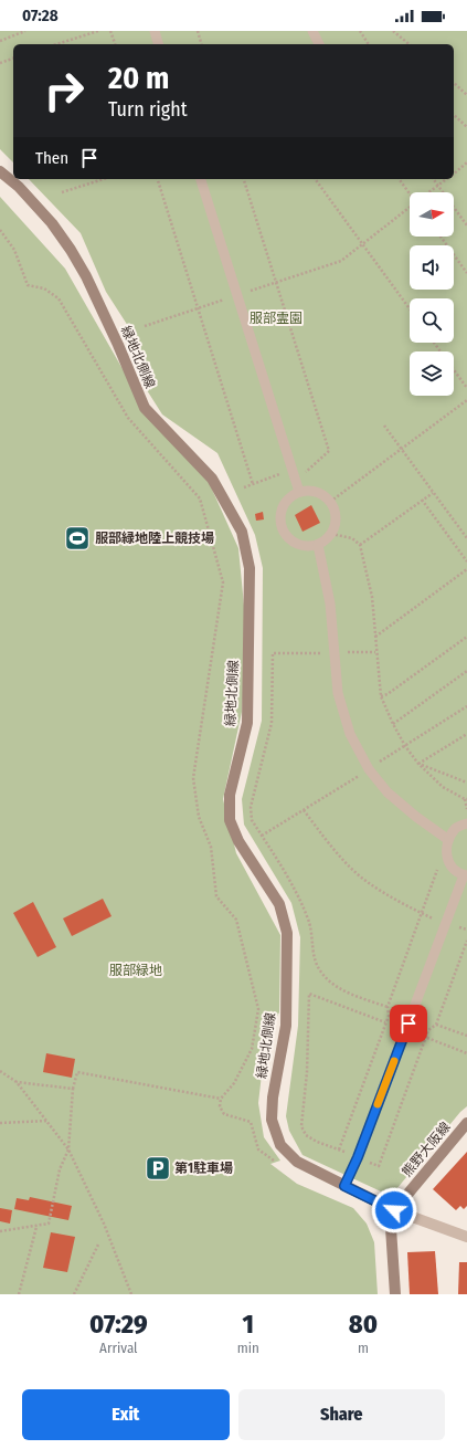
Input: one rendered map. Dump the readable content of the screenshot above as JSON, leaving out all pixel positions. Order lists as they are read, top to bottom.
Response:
{
  "streets": {
    "street": ["緑地北側線", "熊野大阪線"]
  },
  "crossings": [
    ["緑地北側線", "熊野大阪線"]
  ],
  "parks": ["服部霊園", "服部緑地"],
  "places": {
    "sports": ["服部緑地陸上競技場"],
    "parking": ["第1駐車場"]
  },
  "north": "right",
  "page": {
    "status": "07:28",
    "turn": ["20 m", "Turn right"],
    "then": "Then",
    "eta": [
      "07:29",
      "Arrival",
      "1",
      "min",
      "80",
      "m"
    ],
    "buttons": ["Exit", "Share"]
  }
}
